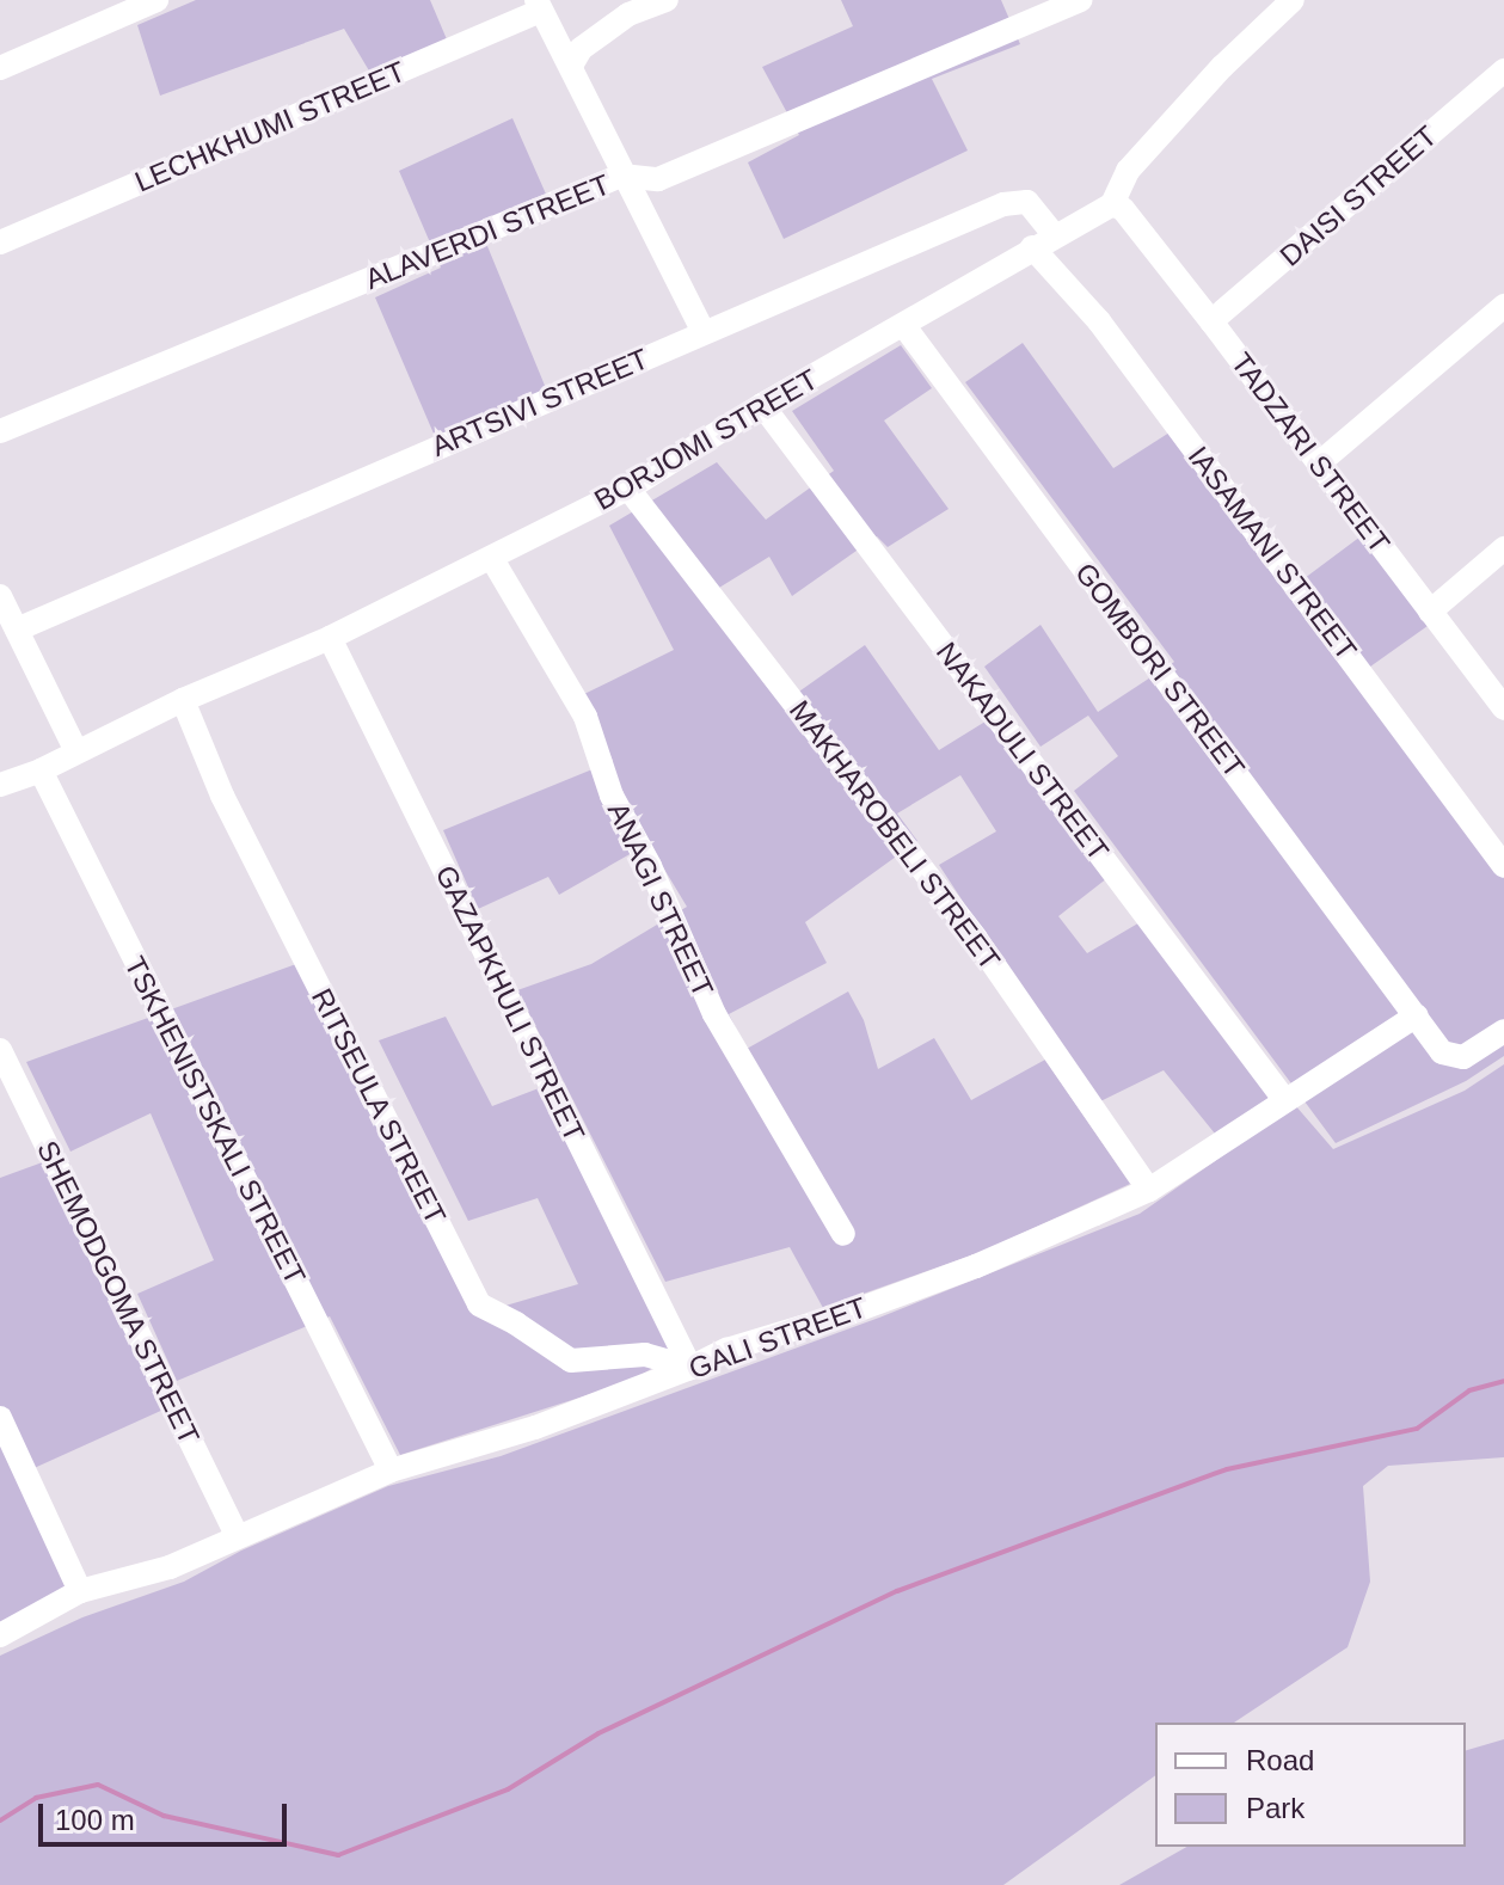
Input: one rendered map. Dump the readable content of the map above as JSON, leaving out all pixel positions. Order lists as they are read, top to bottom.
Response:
{
  "streets": {
    "street": [
      "LECHKHUMI STREET",
      "DAISI STREET",
      "ALAVERDI STREET",
      "ARTSIVI STREET",
      "BORJOMI STREET",
      "TADZARI STREET",
      "IASAMANI STREET",
      "GOMBORI STREET",
      "NAKADULI STREET",
      "MAKHAROBELI STREET",
      "ANAGI STREET",
      "GAZAPKHULI STREET",
      "RITSEULA STREET",
      "TSKHENISTSKALI STREET",
      "SHEMODGOMA STREET",
      "GALI STREET"
    ]
  },
  "crossings": [
    ["DAISI STREET", "TADZARI STREET"],
    ["ARTSIVI STREET", "BORJOMI STREET"],
    ["ARTSIVI STREET", "IASAMANI STREET"],
    ["BORJOMI STREET", "TADZARI STREET"],
    ["BORJOMI STREET", "IASAMANI STREET"],
    ["BORJOMI STREET", "GOMBORI STREET"],
    ["BORJOMI STREET", "NAKADULI STREET"],
    ["BORJOMI STREET", "MAKHAROBELI STREET"],
    ["BORJOMI STREET", "ANAGI STREET"],
    ["BORJOMI STREET", "GAZAPKHULI STREET"],
    ["BORJOMI STREET", "RITSEULA STREET"],
    ["BORJOMI STREET", "TSKHENISTSKALI STREET"],
    ["GOMBORI STREET", "GALI STREET"],
    ["NAKADULI STREET", "GALI STREET"],
    ["MAKHAROBELI STREET", "GALI STREET"],
    ["GAZAPKHULI STREET", "RITSEULA STREET"],
    ["GAZAPKHULI STREET", "GALI STREET"],
    ["RITSEULA STREET", "GALI STREET"],
    ["TSKHENISTSKALI STREET", "GALI STREET"],
    ["SHEMODGOMA STREET", "GALI STREET"]
  ],
  "legend": ["Road", "Park"],
  "scale_bar": "100 m"
}
